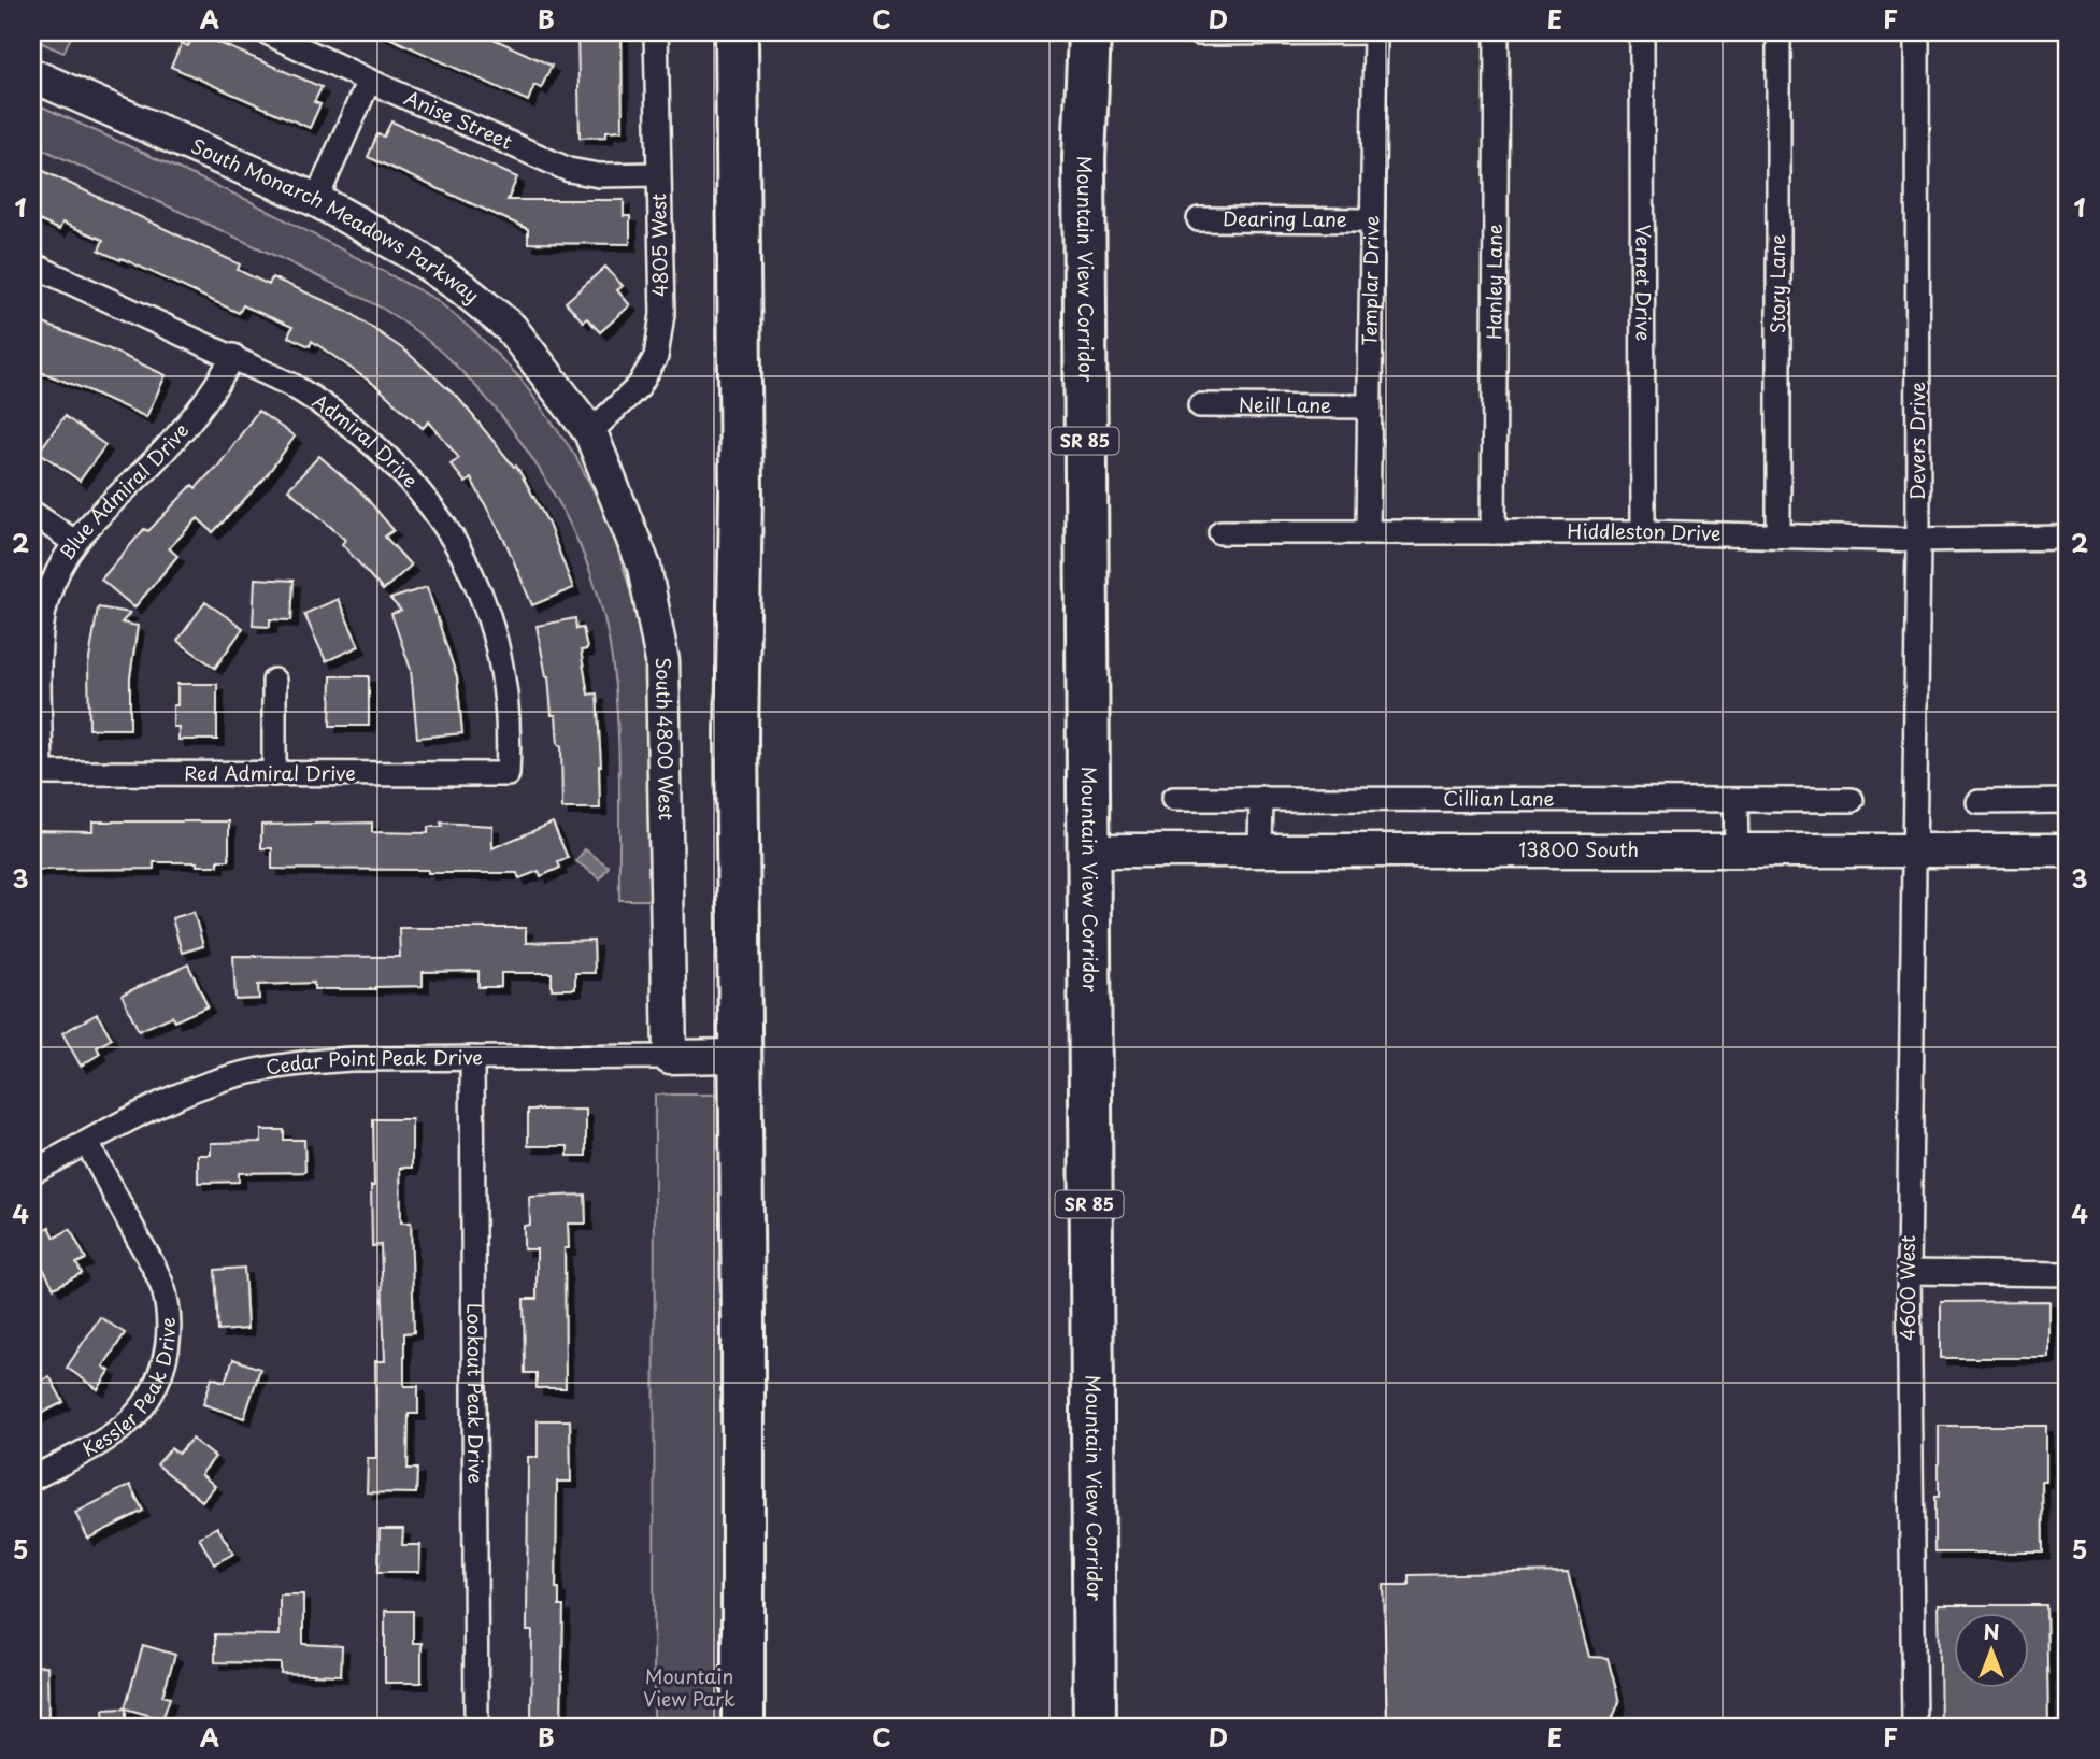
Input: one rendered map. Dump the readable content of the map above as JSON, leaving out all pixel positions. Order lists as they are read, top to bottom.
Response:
{
  "streets": {
    "highway": ["Mountain View Corridor", "SR 85"],
    "street": [
      "Anise Street",
      "Dearing Lane",
      "South Monarch Meadows Parkway",
      "4805 West",
      "Templar Drive",
      "Hanley Lane",
      "Vernet Drive",
      "Story Lane",
      "Neill Lane",
      "Devers Drive",
      "Admiral Drive",
      "Blue Admiral Drive",
      "Hiddleston Drive",
      "South 4800 West",
      "Red Admiral Drive",
      "Cillian Lane",
      "13800 South",
      "Cedar Point Peak Drive",
      "4600 West",
      "Kessler Peak Drive",
      "Lookout Peak Drive"
    ]
  },
  "crossings": [
    ["Anise Street", "4805 West"],
    ["Dearing Lane", "Templar Drive"],
    ["South Monarch Meadows Parkway", "4805 West"],
    ["South Monarch Meadows Parkway", "South 4800 West"],
    ["4805 West", "South 4800 West"],
    ["Mountain View Corridor", "13800 South"],
    ["Templar Drive", "Neill Lane"],
    ["Templar Drive", "Hiddleston Drive"],
    ["Hanley Lane", "Hiddleston Drive"],
    ["Vernet Drive", "Hiddleston Drive"],
    ["Story Lane", "Hiddleston Drive"],
    ["Devers Drive", "Hiddleston Drive"],
    ["Devers Drive", "13800 South"],
    ["Devers Drive", "4600 West"],
    ["Admiral Drive", "Blue Admiral Drive"],
    ["Admiral Drive", "Red Admiral Drive"],
    ["Blue Admiral Drive", "Red Admiral Drive"],
    ["South 4800 West", "Cedar Point Peak Drive"],
    ["13800 South", "4600 West"],
    ["Cedar Point Peak Drive", "Kessler Peak Drive"],
    ["Cedar Point Peak Drive", "Lookout Peak Drive"]
  ],
  "parks": ["Mountain View Park"],
  "north": "top",
  "grid": {
    "columns": [
      "A",
      "B",
      "C",
      "D",
      "E",
      "F"
    ],
    "rows": [
      "1",
      "2",
      "3",
      "4",
      "5"
    ]
  }
}
